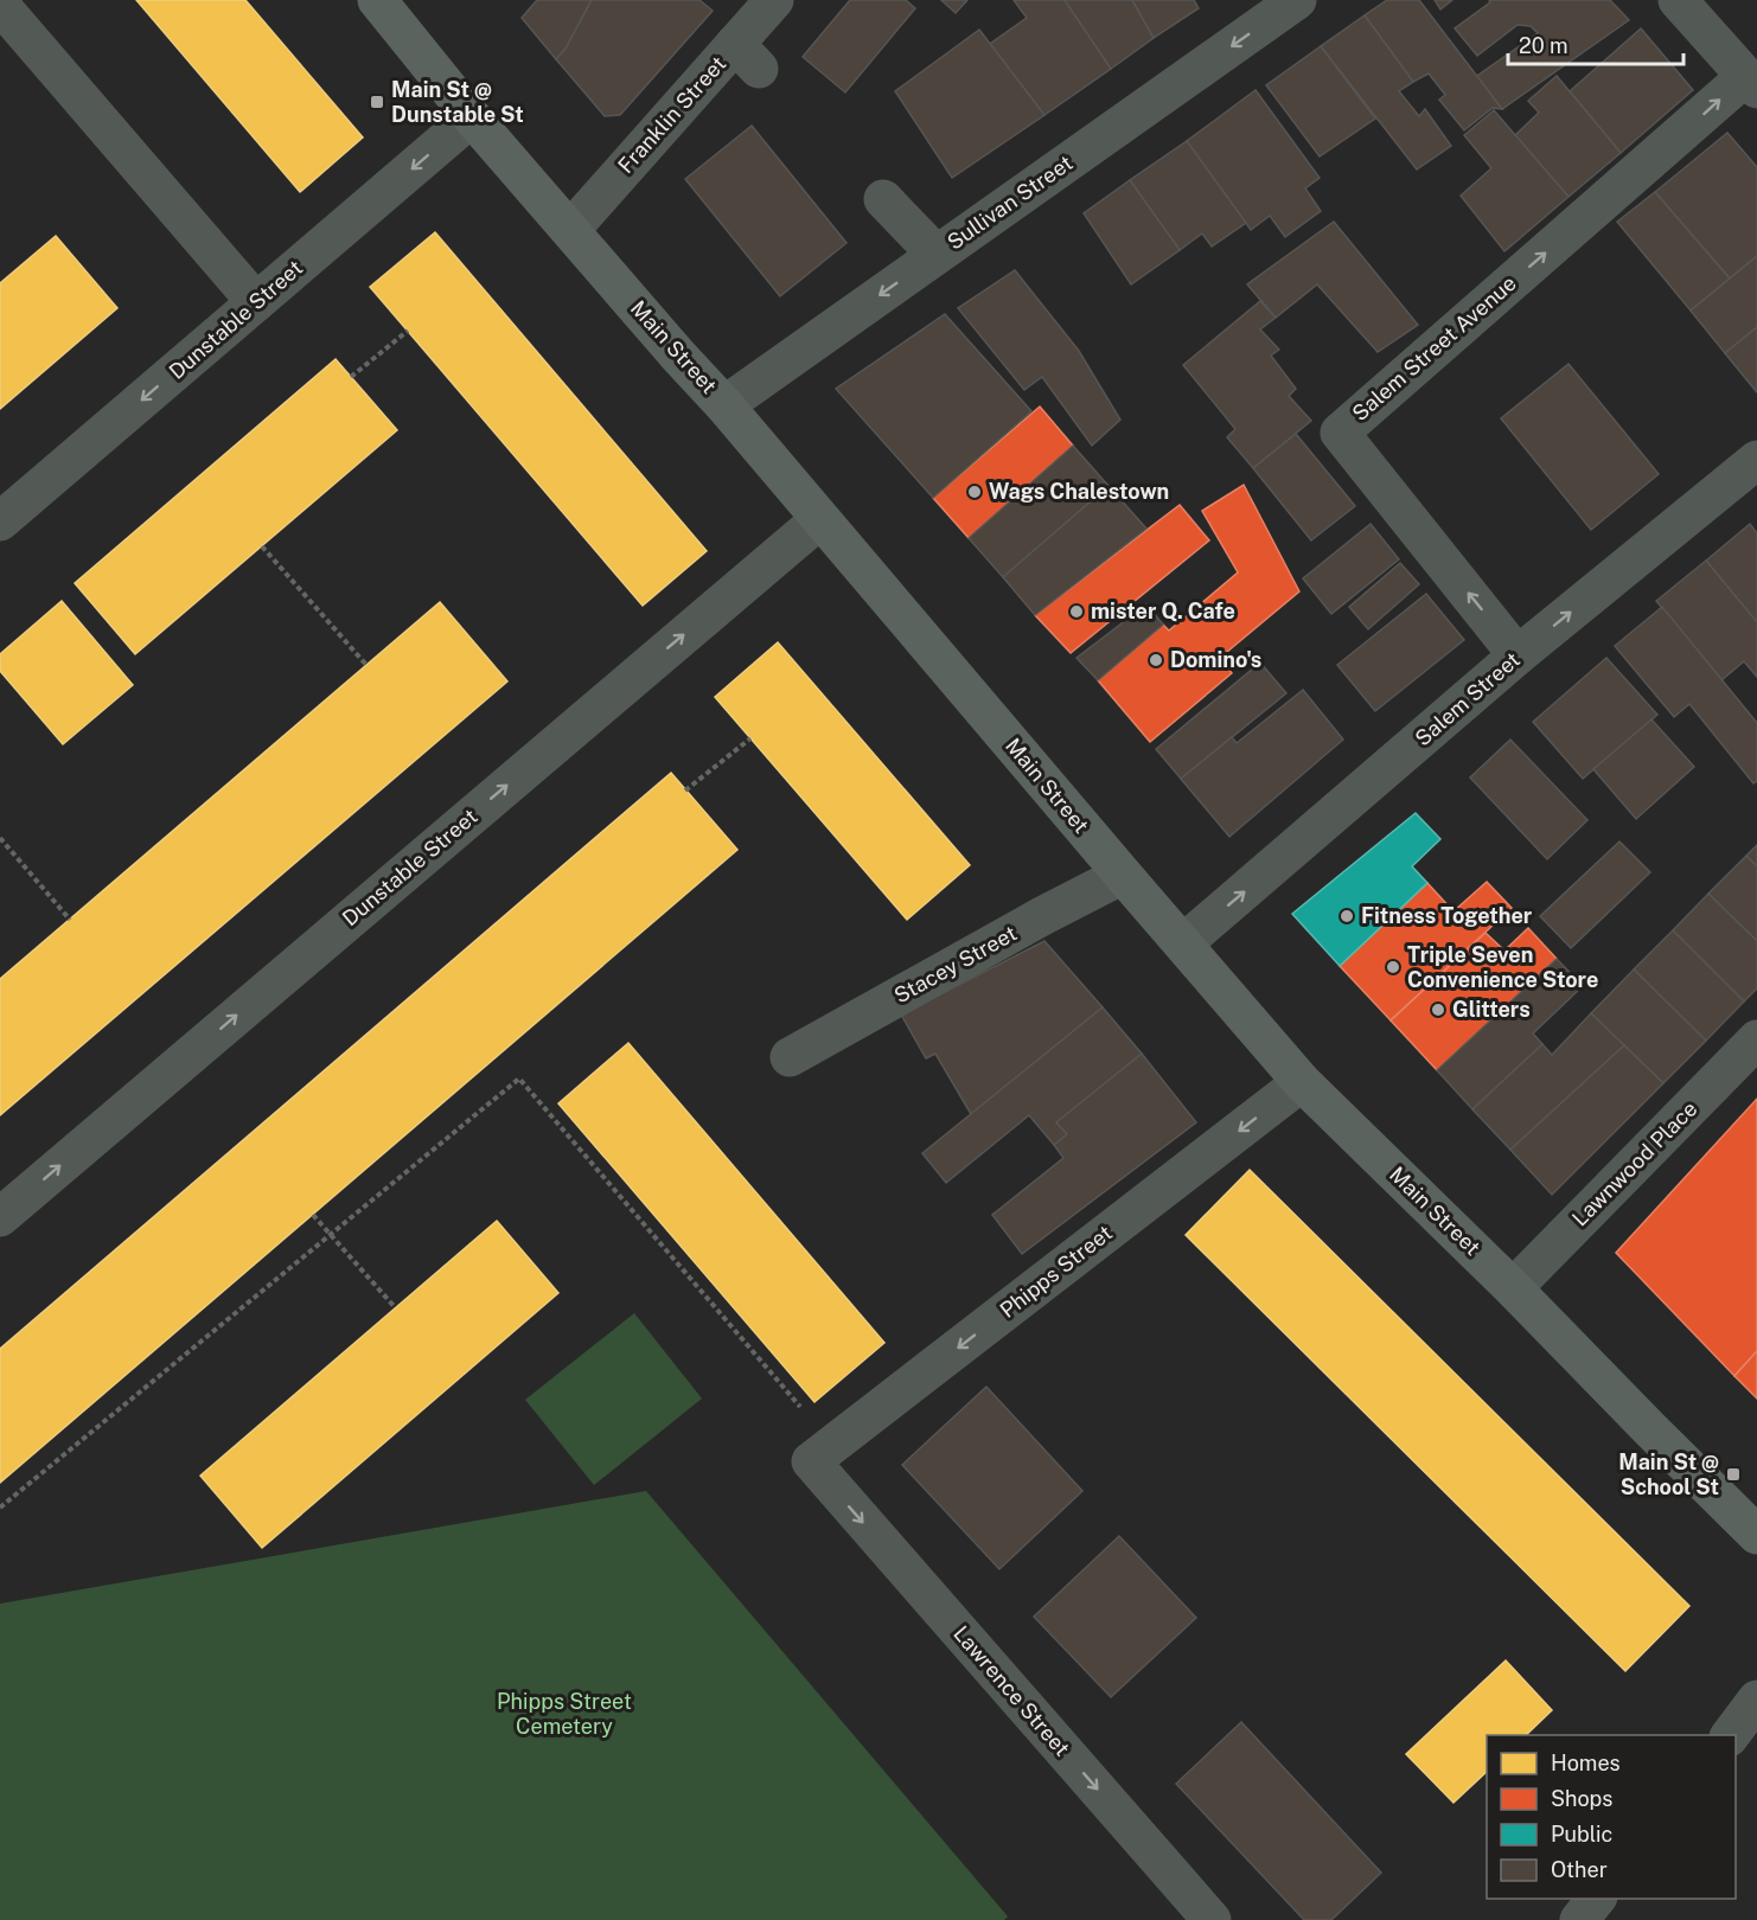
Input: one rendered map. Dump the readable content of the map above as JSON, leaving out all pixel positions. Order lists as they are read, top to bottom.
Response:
{
  "streets": {
    "main road": ["Main Street"],
    "street": [
      "Franklin Street",
      "Sullivan Street",
      "Dunstable Street",
      "Salem Street Avenue",
      "Salem Street",
      "Stacey Street",
      "Lawnwood Place",
      "Phipps Street",
      "Lawrence Street"
    ]
  },
  "crossings": [
    ["Franklin Street", "Main Street"],
    ["Sullivan Street", "Main Street"],
    ["Dunstable Street", "Main Street"],
    ["Main Street", "Salem Street"],
    ["Main Street", "Stacey Street"],
    ["Main Street", "Lawnwood Place"],
    ["Main Street", "Phipps Street"],
    ["Salem Street Avenue", "Salem Street"],
    ["Phipps Street", "Lawrence Street"]
  ],
  "one_way": [
    "Sullivan Street",
    "Salem Street",
    "Phipps Street",
    "Lawrence Street"
  ],
  "parks": ["Phipps Street Cemetery"],
  "places": {
    "transit": ["Main St @ Dunstable St", "Main St @ School St"],
    "other": [
      "Wags Chalestown",
      "mister Q. Cafe",
      "Domino's",
      "Fitness Together",
      "Triple Seven Convenience Store",
      "Glitters"
    ]
  },
  "legend": [
    "Homes",
    "Shops",
    "Public",
    "Other"
  ],
  "scale_bar": "20 m"
}
